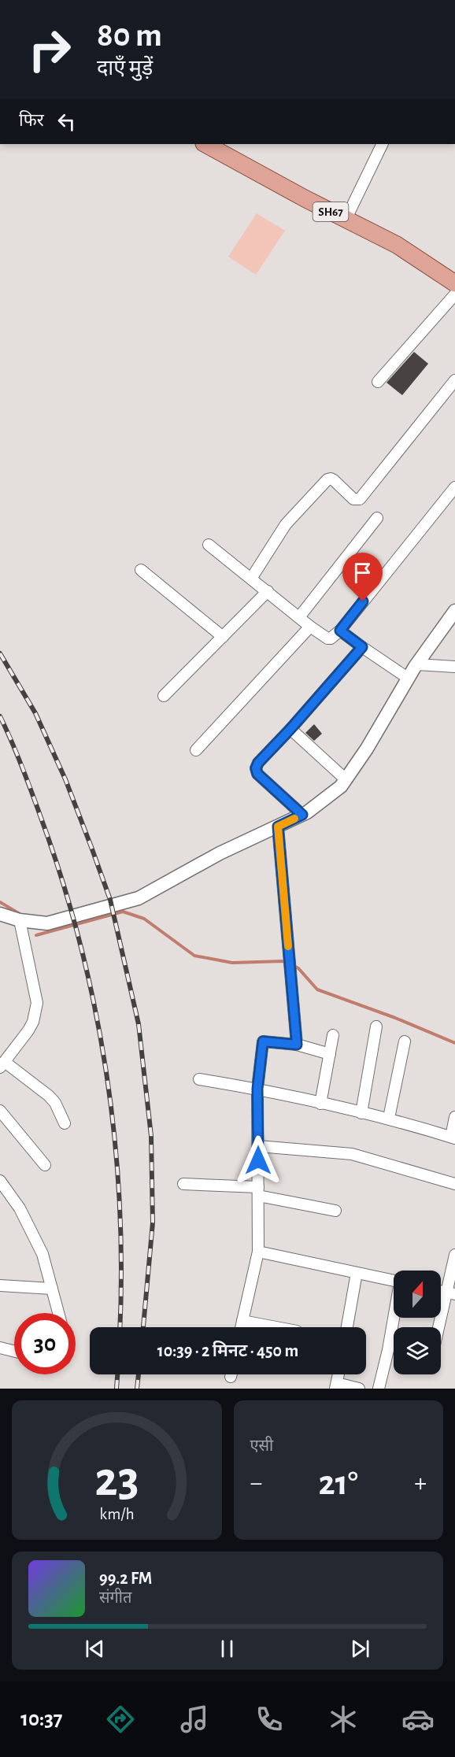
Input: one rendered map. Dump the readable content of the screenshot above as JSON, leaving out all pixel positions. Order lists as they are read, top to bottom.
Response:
{
  "streets": {
    "main road": ["SH67"]
  },
  "north": "top",
  "page": {
    "turn": ["80 m", "दाएँ मुड़ें"],
    "then": "फिर",
    "limit": "30",
    "trip": "10:39 · 2 मिनट · 450 m",
    "tile": "एसी",
    "heat": ["−", "21°", "+"],
    "song": ["99.2 FM", "संगीत"],
    "tabs": "10:37",
    "gauge": ["23", "km/h"]
  }
}
